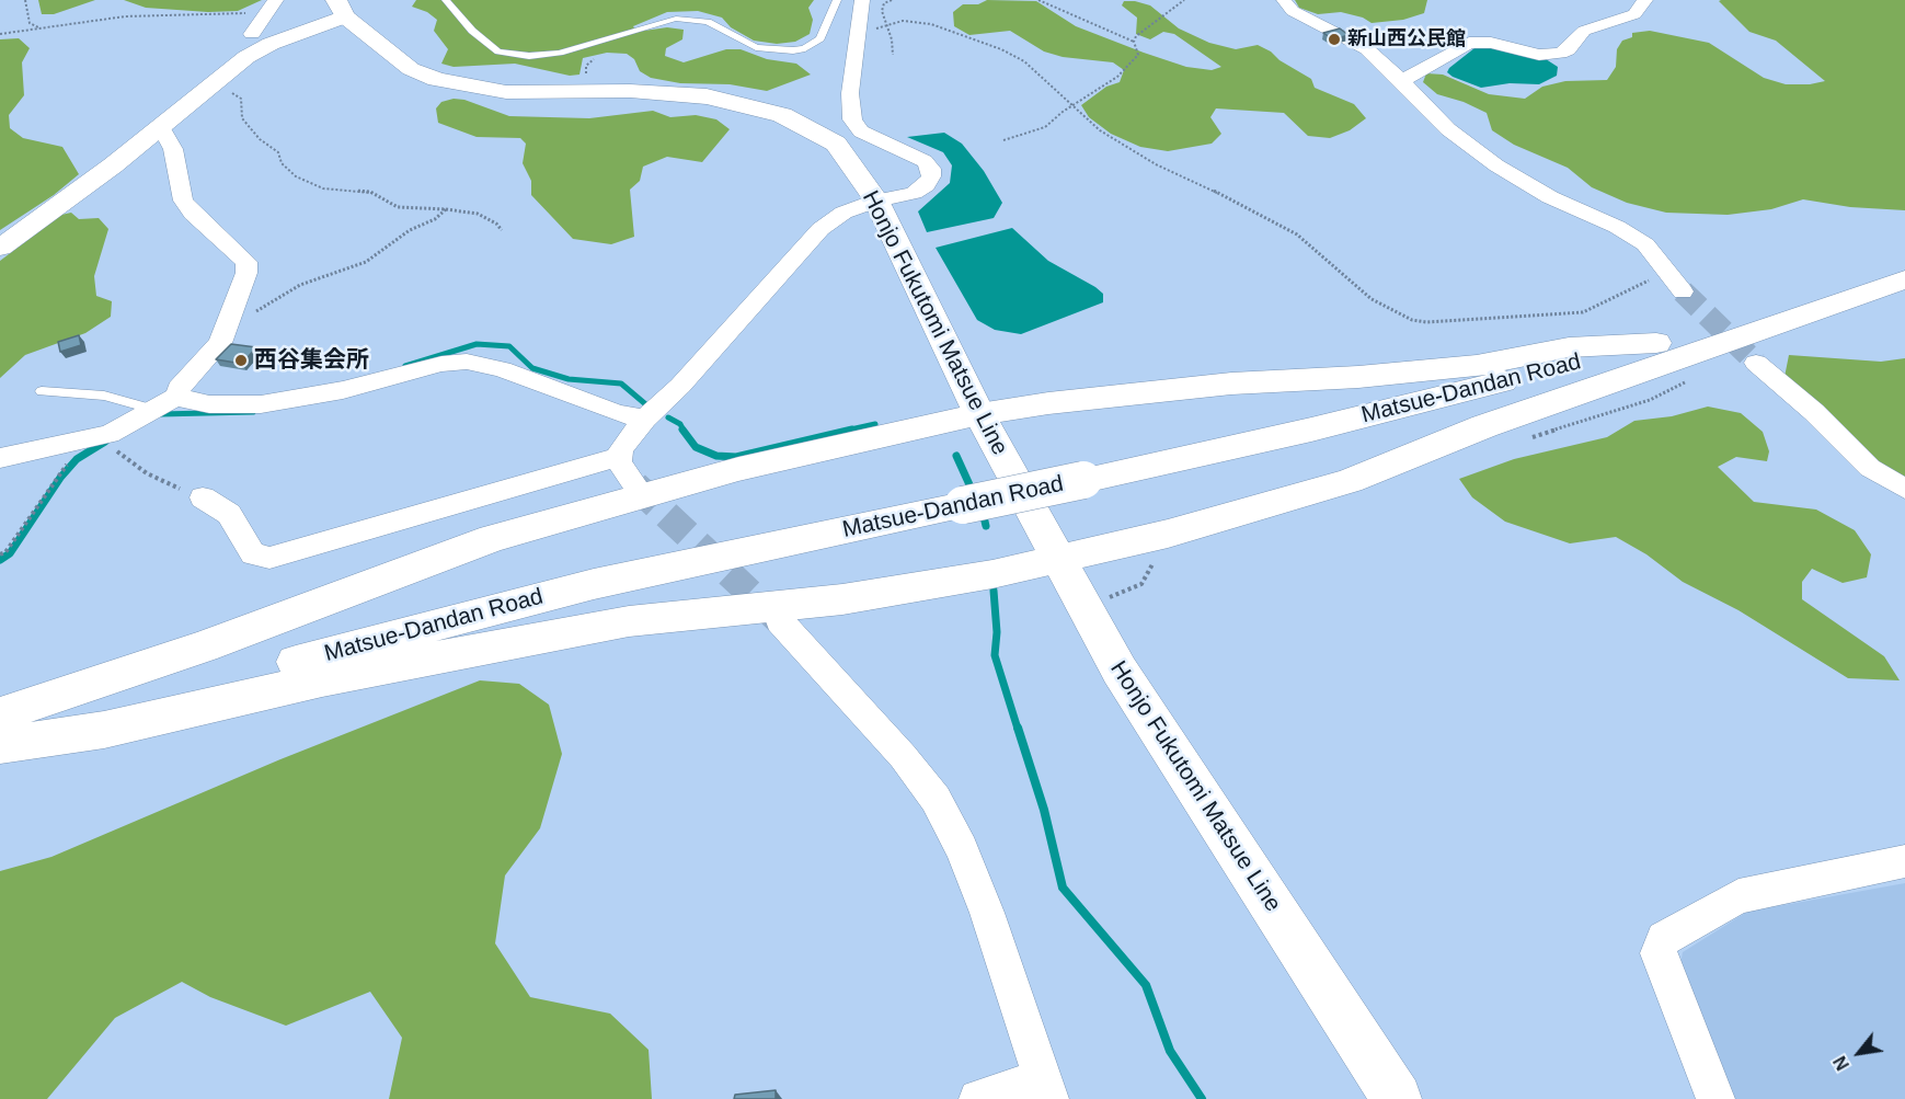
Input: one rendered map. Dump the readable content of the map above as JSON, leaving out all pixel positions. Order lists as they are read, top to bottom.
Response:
{
  "streets": {
    "main road": ["Honjo Fukutomi Matsue Line", "Matsue-Dandan Road"]
  },
  "places": ["新山西公民館", "西谷集会所"],
  "north": "bottom left"
}
